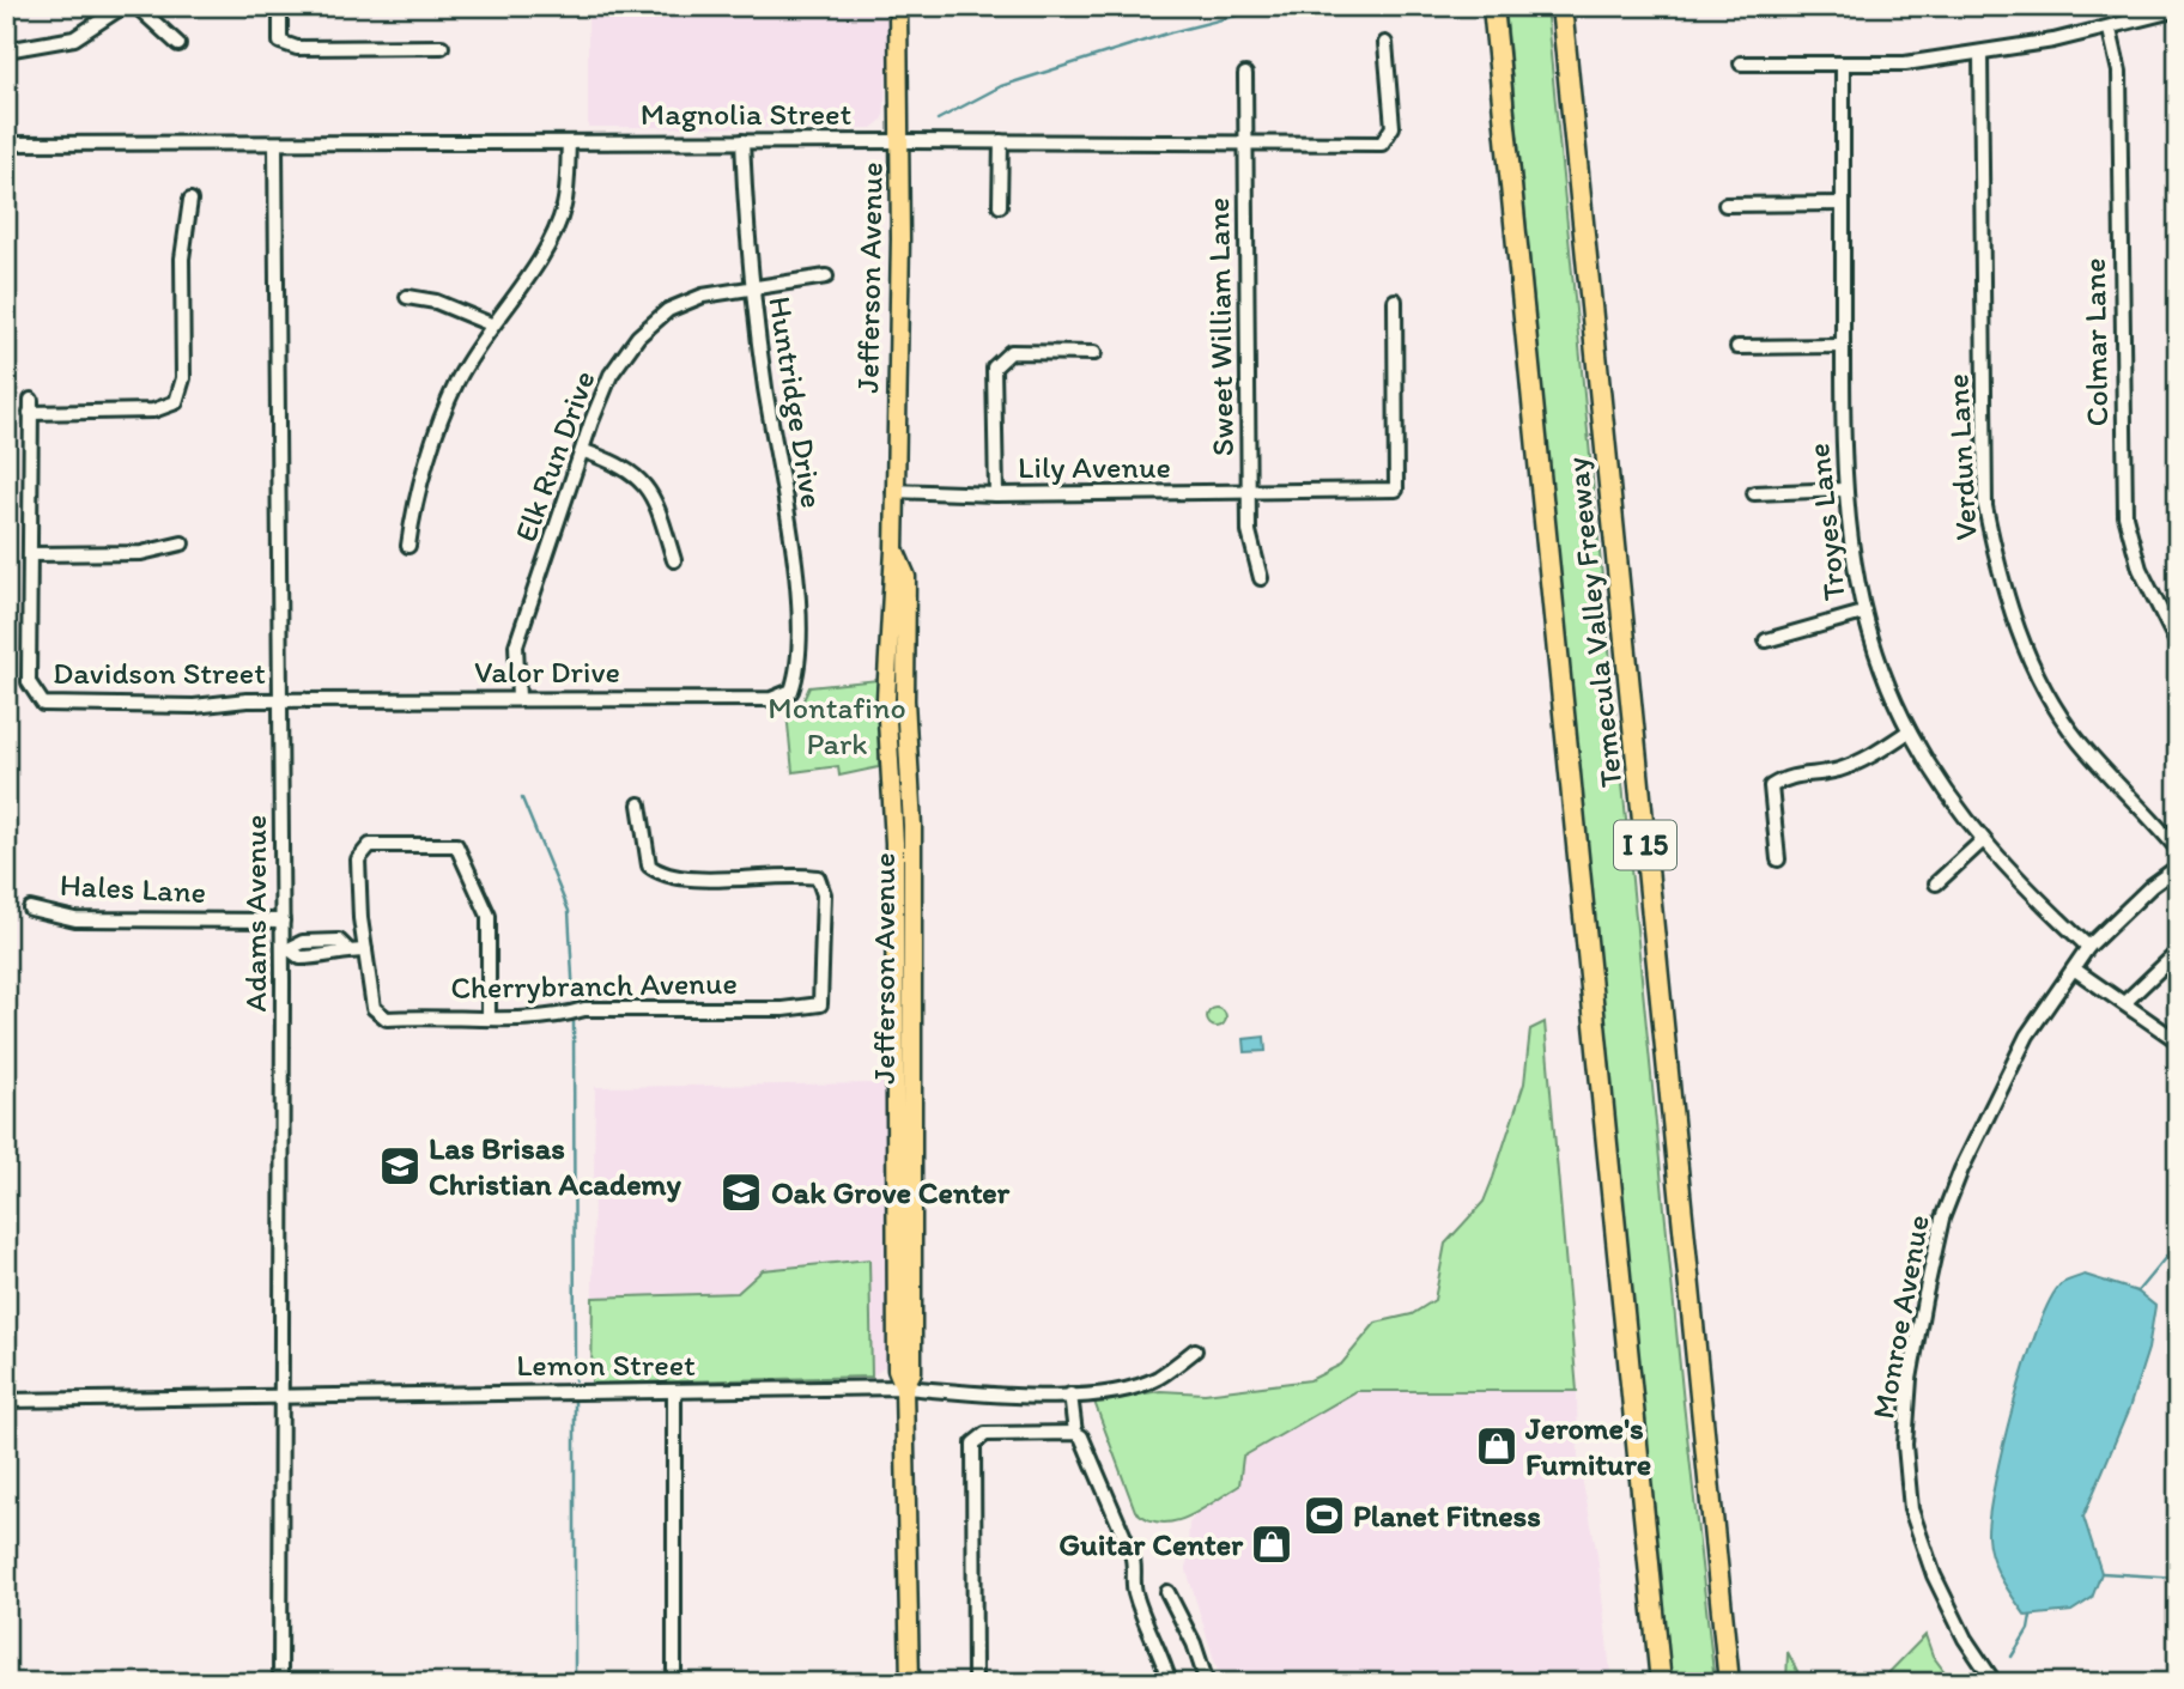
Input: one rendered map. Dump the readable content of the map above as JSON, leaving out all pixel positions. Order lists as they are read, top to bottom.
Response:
{
  "streets": {
    "highway": ["Temecula Valley Freeway", "I 15"],
    "main road": ["Jefferson Avenue"],
    "street": [
      "Magnolia Street",
      "Sweet William Lane",
      "Colmar Lane",
      "Huntridge Drive",
      "Elk Run Drive",
      "Verdun Lane",
      "Lily Avenue",
      "Troyes Lane",
      "Valor Drive",
      "Davidson Street",
      "Hales Lane",
      "Adams Avenue",
      "Cherrybranch Avenue",
      "Monroe Avenue",
      "Lemon Street"
    ]
  },
  "crossings": [
    ["Magnolia Street", "Jefferson Avenue"],
    ["Magnolia Street", "Sweet William Lane"],
    ["Magnolia Street", "Huntridge Drive"],
    ["Magnolia Street", "Adams Avenue"],
    ["Jefferson Avenue", "Lily Avenue"],
    ["Jefferson Avenue", "Lemon Street"],
    ["Sweet William Lane", "Lily Avenue"],
    ["Huntridge Drive", "Elk Run Drive"],
    ["Huntridge Drive", "Valor Drive"],
    ["Elk Run Drive", "Valor Drive"],
    ["Troyes Lane", "Monroe Avenue"],
    ["Valor Drive", "Davidson Street"],
    ["Valor Drive", "Adams Avenue"],
    ["Davidson Street", "Adams Avenue"],
    ["Hales Lane", "Adams Avenue"],
    ["Adams Avenue", "Lemon Street"]
  ],
  "parks": ["Montafino Park"],
  "places": {
    "school or university": ["Las Brisas Christian Academy", "Oak Grove Center"],
    "shop": ["Jerome's Furniture", "Guitar Center"],
    "sports": ["Planet Fitness"]
  }
}
